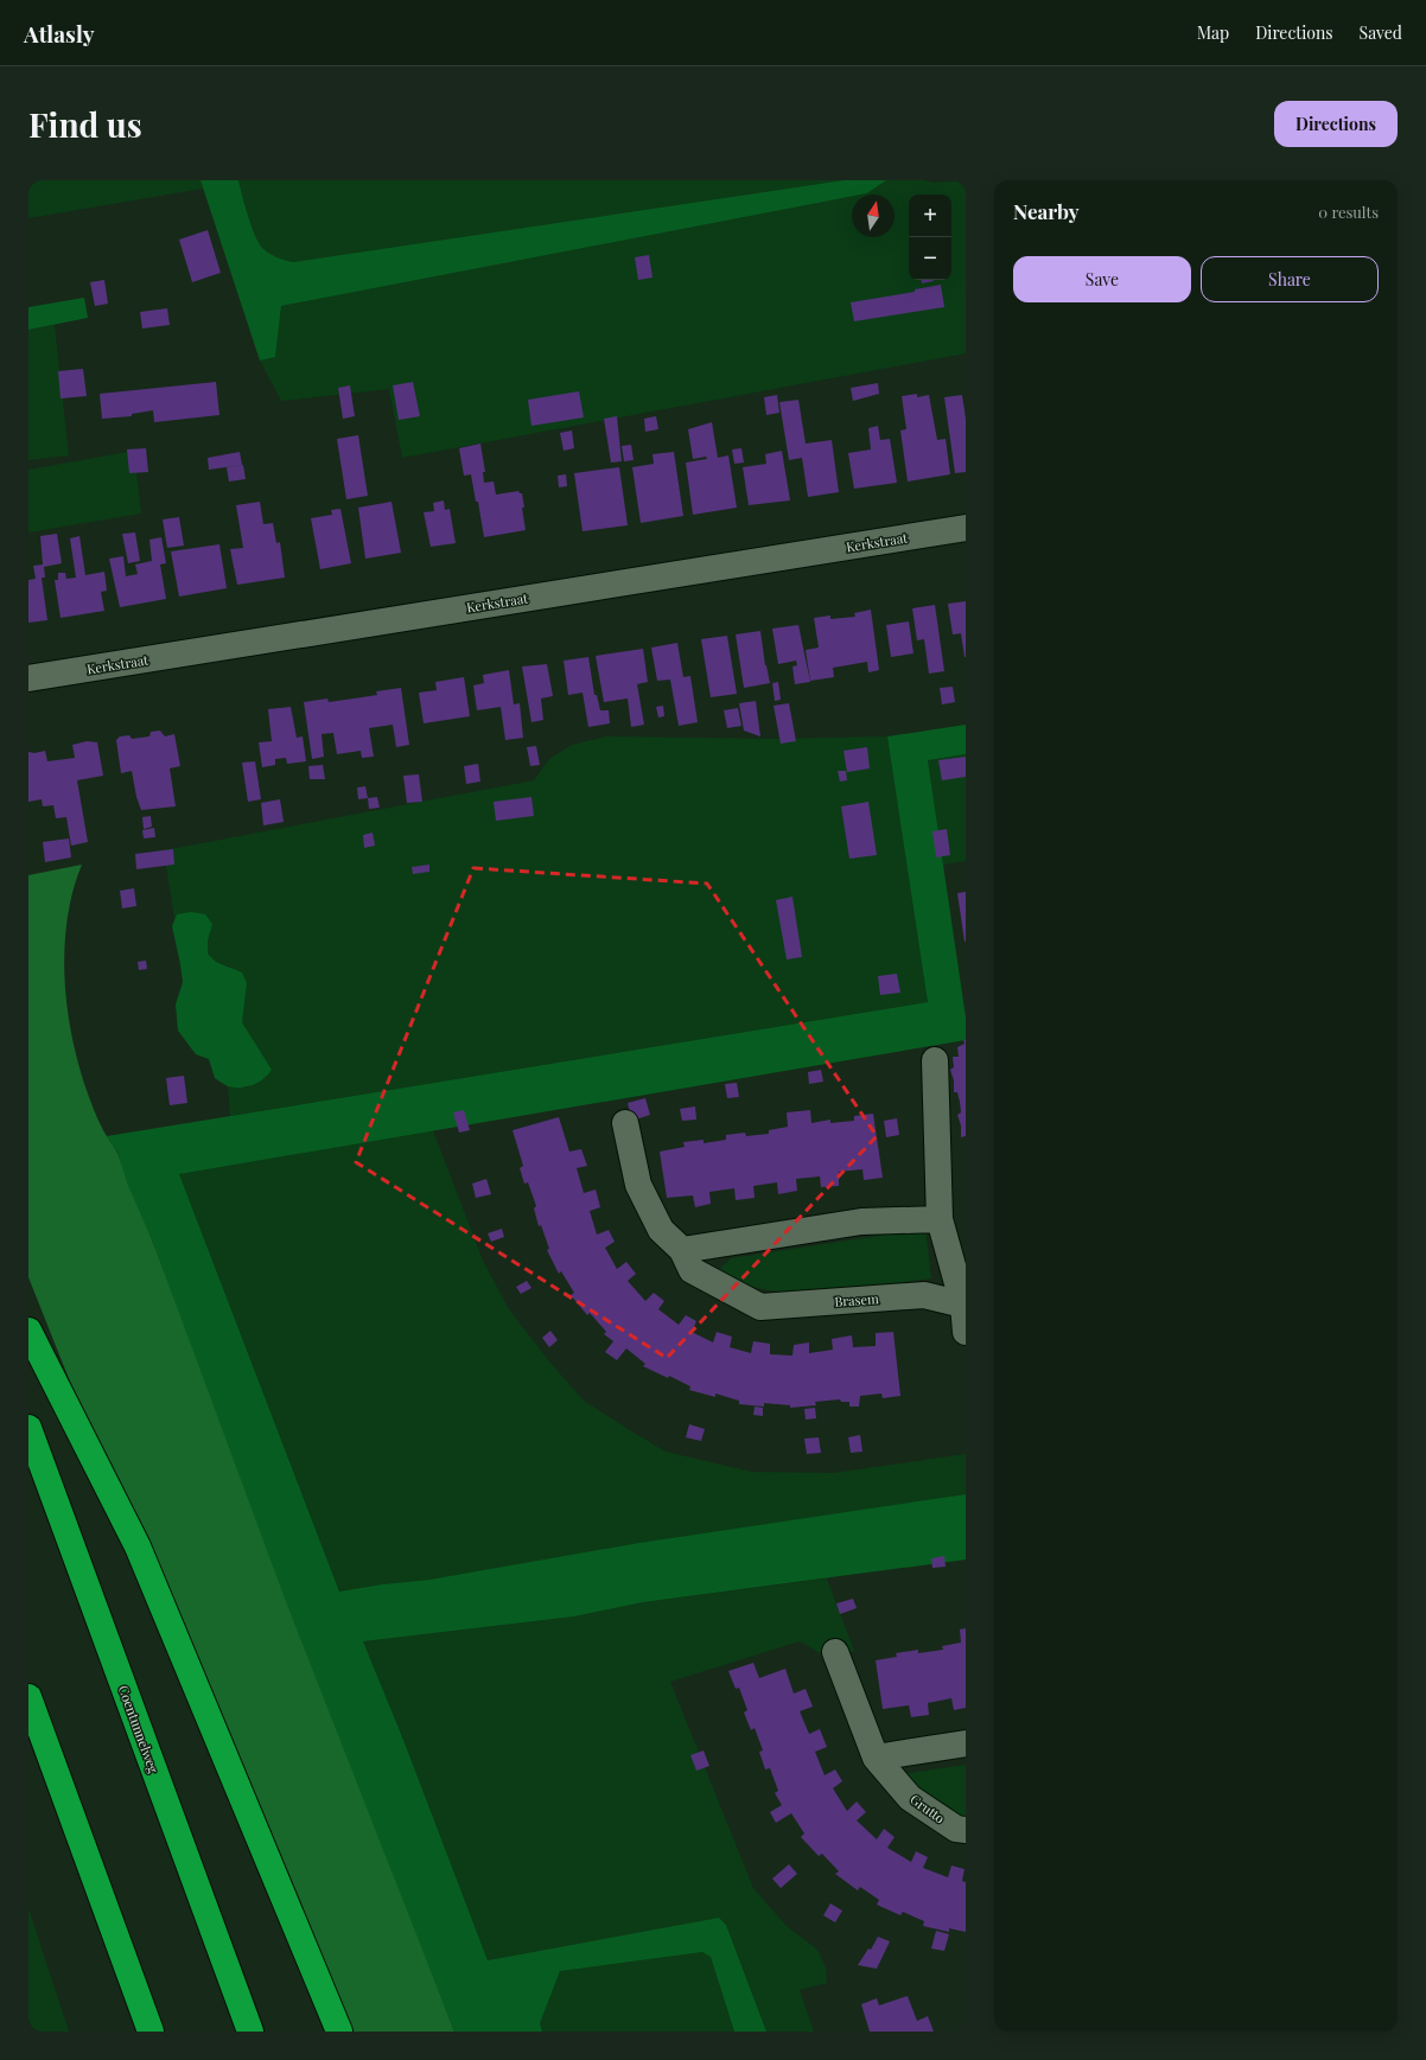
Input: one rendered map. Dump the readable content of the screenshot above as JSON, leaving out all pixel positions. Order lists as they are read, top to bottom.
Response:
{
  "streets": {
    "highway": ["Coentunnelweg"],
    "street": ["Kerkstraat", "Brasem", "Grutto"]
  },
  "north": "top",
  "page": {
    "header": "Atlasly",
    "nav": ["Map", "Directions", "Saved"],
    "buttons": [
      "Directions",
      ["Save", "Share"]
    ],
    "title": "Find us",
    "heading": ["Nearby", "0 results"],
    "map_buttons": ["+", "−"]
  }
}
